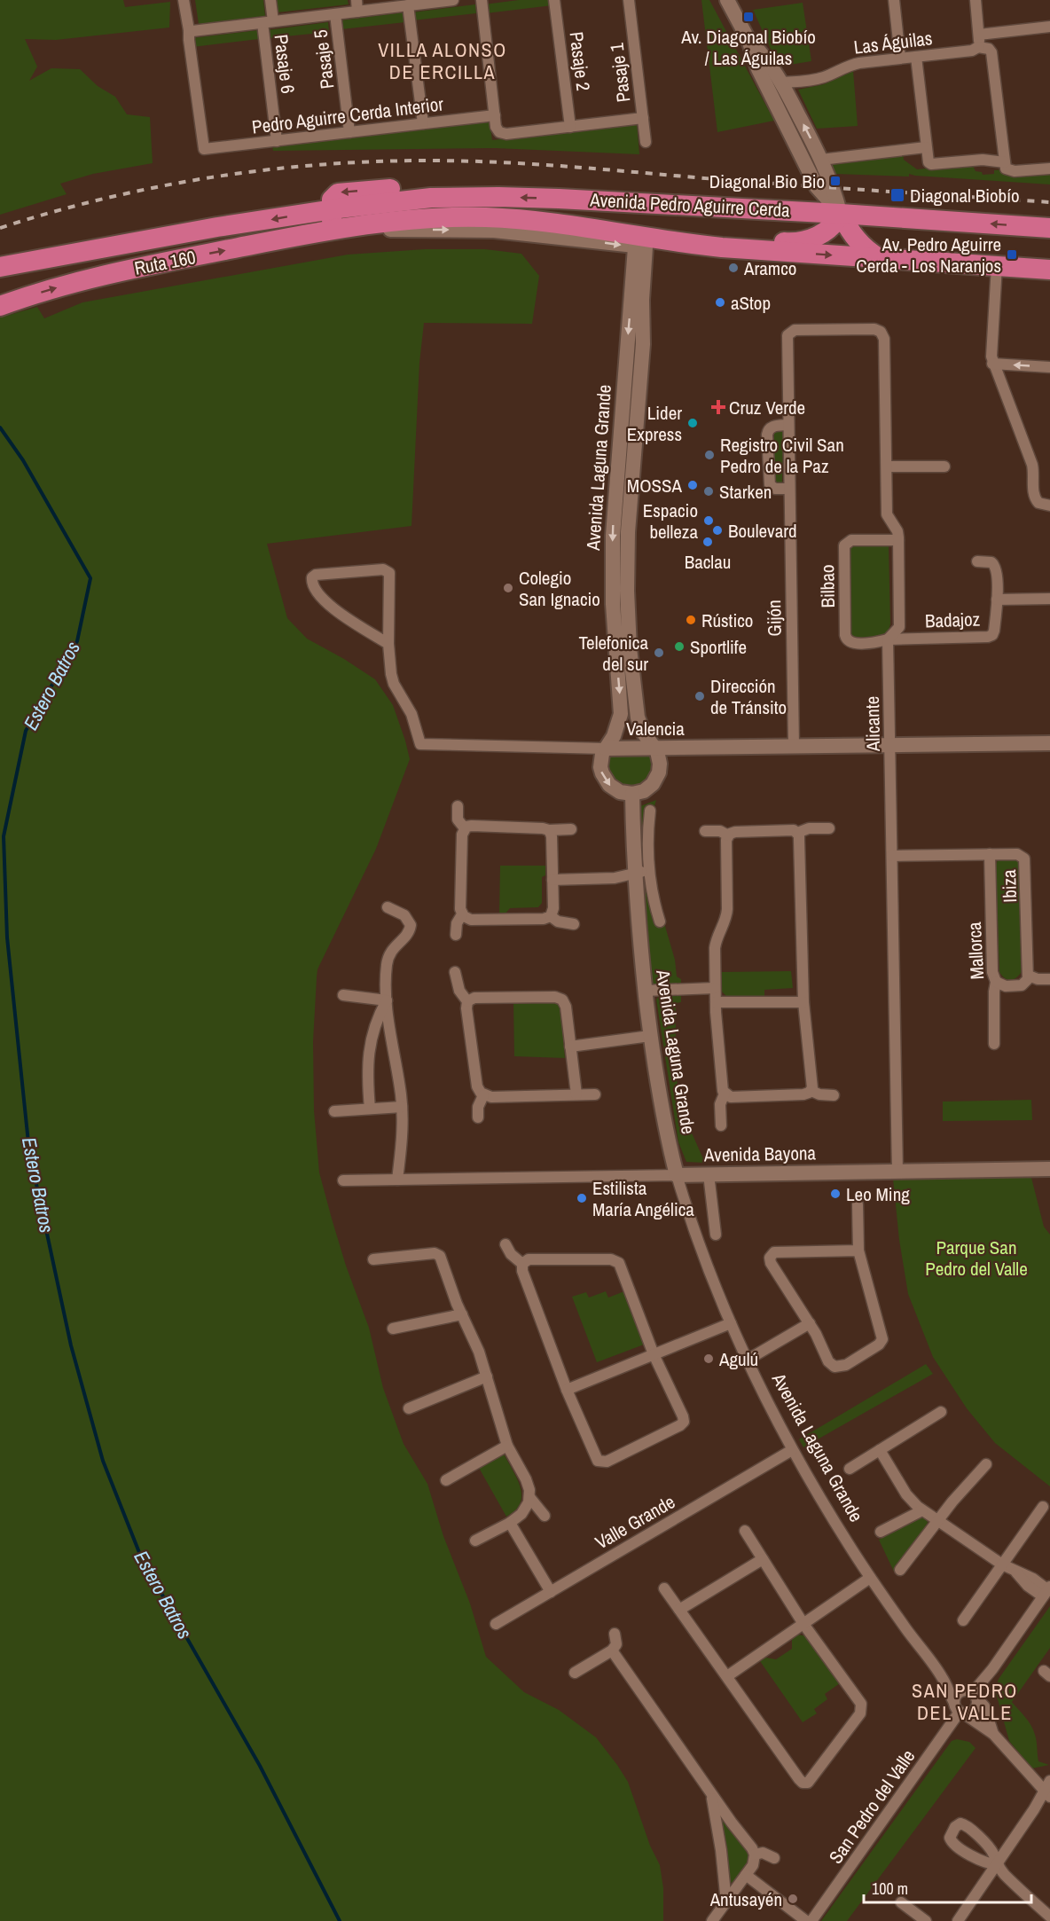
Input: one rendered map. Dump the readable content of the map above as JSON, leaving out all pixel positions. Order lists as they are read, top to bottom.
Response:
{
  "streets": {
    "highway": ["Avenida Pedro Aguirre Cerda", "Ruta 160"],
    "main road": ["Avenida Laguna Grande", "Valencia", "Avenida Bayona"],
    "street": [
      "Las Águilas",
      "Pasaje 5",
      "Pasaje 2",
      "Pasaje 6",
      "Pasaje 1",
      "Pedro Aguirre Cerda Interior",
      "Bilbao",
      "Gijón",
      "Badajoz",
      "Alicante",
      "Ibiza",
      "Mallorca",
      "Valle Grande",
      "San Pedro del Valle"
    ]
  },
  "crossings": [
    ["Pasaje 5", "Pedro Aguirre Cerda Interior"],
    ["Pasaje 6", "Pedro Aguirre Cerda Interior"],
    ["Avenida Pedro Aguirre Cerda", "Ruta 160"],
    ["Avenida Pedro Aguirre Cerda", "Avenida Laguna Grande"],
    ["Avenida Laguna Grande", "Valencia"],
    ["Avenida Laguna Grande", "Avenida Bayona"],
    ["Avenida Laguna Grande", "Valle Grande"],
    ["Bilbao", "Badajoz"],
    ["Bilbao", "Alicante"],
    ["Gijón", "Alicante"],
    ["Gijón", "Valencia"],
    ["Badajoz", "Alicante"],
    ["Alicante", "Valencia"],
    ["Alicante", "Ibiza"],
    ["Alicante", "Avenida Bayona"],
    ["Ibiza", "Mallorca"]
  ],
  "districts": ["VILLA ALONSO DE ERCILLA", "SAN PEDRO DEL VALLE"],
  "water": ["Estero Batros"],
  "parks": ["Parque San Pedro del Valle"],
  "places": {
    "transit": [
      "Av. Diagonal Biobío / Las Águilas",
      "Diagonal Bio Bio",
      "Diagonal Biobío",
      "Av. Pedro Aguirre Cerda - Los Naranjos"
    ],
    "other": [
      "Aramco",
      "aStop",
      "Lider Express",
      "Registro Civil San Pedro de la Paz",
      "MOSSA",
      "Starken",
      "Espacio belleza",
      "Boulevard",
      "Baclau",
      "Colegio San Ignacio",
      "Rústico",
      "Sportlife",
      "Telefonica del sur",
      "Dirección de Tránsito",
      "Leo Ming",
      "Estilista María Angélica",
      "Agulú",
      "Antusayén"
    ],
    "health": ["Cruz Verde"]
  },
  "scale_bar": "100 m"
}
